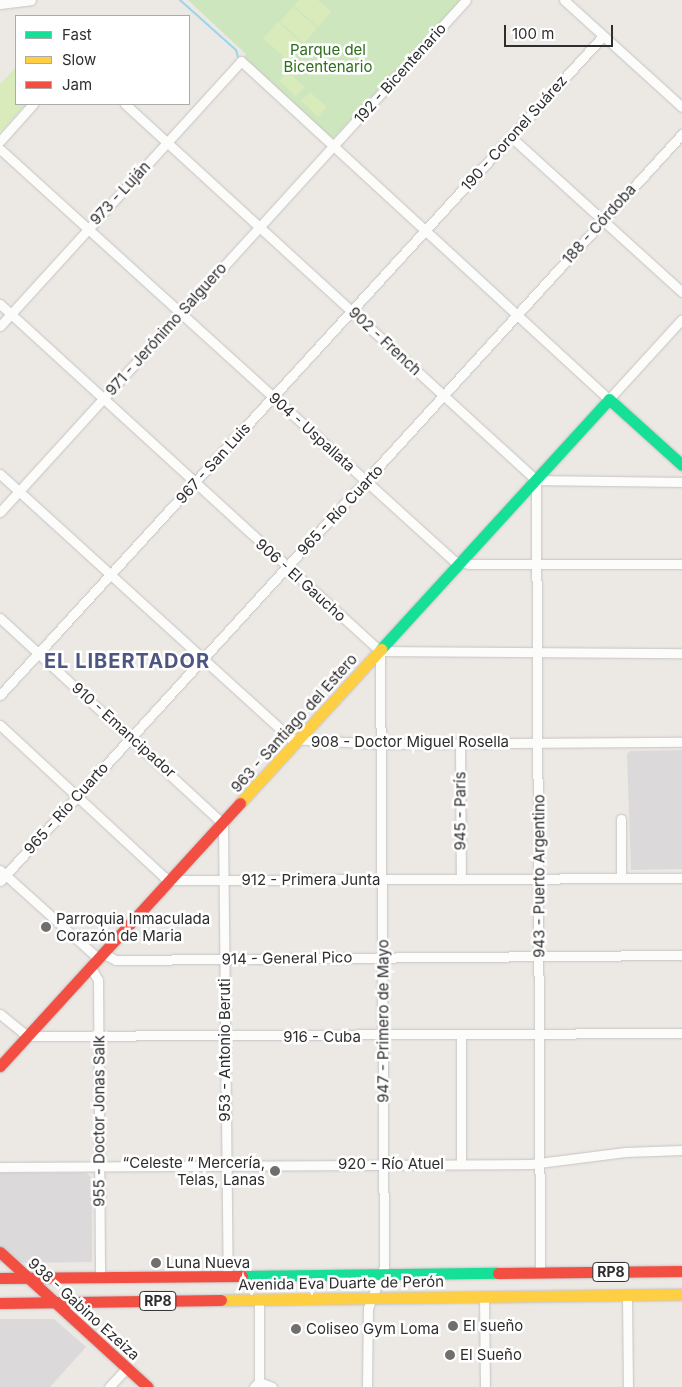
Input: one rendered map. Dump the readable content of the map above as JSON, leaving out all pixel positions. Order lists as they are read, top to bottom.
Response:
{
  "streets": {
    "main road": [
      "963 - Santiago del Estero",
      "RP8",
      "Avenida Eva Duarte de Perón",
      "938 - Gabino Ezeiza"
    ],
    "street": [
      "192 - Bicentenario",
      "190 - Coronel Suárez",
      "973 - Luján",
      "188 - Córdoba",
      "971 - Jerónimo Salguero",
      "902 - French",
      "904 - Uspallata",
      "967 - San Luis",
      "965 - Río Cuarto",
      "906 - El Gaucho",
      "910 - Emancipador",
      "908 - Doctor Miguel Rosella",
      "945 - París",
      "943 - Puerto Argentino",
      "912 - Primera Junta",
      "914 - General Pico",
      "947 - Primero de Mayo",
      "916 - Cuba",
      "953 - Antonio Beruti",
      "955 - Doctor Jonas Salk",
      "920 - Río Atuel"
    ]
  },
  "crossings": [
    ["192 - Bicentenario", "973 - Luján"],
    ["192 - Bicentenario", "971 - Jerónimo Salguero"],
    ["190 - Coronel Suárez", "967 - San Luis"],
    ["973 - Luján", "971 - Jerónimo Salguero"],
    ["973 - Luján", "902 - French"],
    ["973 - Luján", "904 - Uspallata"],
    ["973 - Luján", "906 - El Gaucho"],
    ["188 - Córdoba", "965 - Río Cuarto"],
    ["971 - Jerónimo Salguero", "902 - French"],
    ["971 - Jerónimo Salguero", "904 - Uspallata"],
    ["971 - Jerónimo Salguero", "906 - El Gaucho"],
    ["971 - Jerónimo Salguero", "908 - Doctor Miguel Rosella"],
    ["902 - French", "967 - San Luis"],
    ["902 - French", "965 - Río Cuarto"],
    ["902 - French", "963 - Santiago del Estero"],
    ["902 - French", "943 - Puerto Argentino"],
    ["904 - Uspallata", "967 - San Luis"],
    ["904 - Uspallata", "965 - Río Cuarto"],
    ["904 - Uspallata", "963 - Santiago del Estero"],
    ["967 - San Luis", "906 - El Gaucho"],
    ["967 - San Luis", "910 - Emancipador"],
    ["967 - San Luis", "908 - Doctor Miguel Rosella"],
    ["965 - Río Cuarto", "906 - El Gaucho"],
    ["965 - Río Cuarto", "910 - Emancipador"],
    ["965 - Río Cuarto", "908 - Doctor Miguel Rosella"],
    ["965 - Río Cuarto", "914 - General Pico"],
    ["906 - El Gaucho", "963 - Santiago del Estero"],
    ["906 - El Gaucho", "947 - Primero de Mayo"],
    ["963 - Santiago del Estero", "910 - Emancipador"],
    ["963 - Santiago del Estero", "908 - Doctor Miguel Rosella"],
    ["963 - Santiago del Estero", "943 - Puerto Argentino"],
    ["963 - Santiago del Estero", "912 - Primera Junta"],
    ["963 - Santiago del Estero", "914 - General Pico"],
    ["963 - Santiago del Estero", "947 - Primero de Mayo"],
    ["963 - Santiago del Estero", "916 - Cuba"],
    ["963 - Santiago del Estero", "953 - Antonio Beruti"],
    ["963 - Santiago del Estero", "955 - Doctor Jonas Salk"],
    ["910 - Emancipador", "953 - Antonio Beruti"],
    ["908 - Doctor Miguel Rosella", "945 - París"],
    ["908 - Doctor Miguel Rosella", "943 - Puerto Argentino"],
    ["908 - Doctor Miguel Rosella", "947 - Primero de Mayo"],
    ["945 - París", "912 - Primera Junta"],
    ["943 - Puerto Argentino", "912 - Primera Junta"],
    ["943 - Puerto Argentino", "914 - General Pico"],
    ["943 - Puerto Argentino", "916 - Cuba"],
    ["943 - Puerto Argentino", "920 - Río Atuel"],
    ["943 - Puerto Argentino", "Avenida Eva Duarte de Perón"],
    ["912 - Primera Junta", "947 - Primero de Mayo"],
    ["912 - Primera Junta", "953 - Antonio Beruti"],
    ["914 - General Pico", "947 - Primero de Mayo"],
    ["914 - General Pico", "953 - Antonio Beruti"],
    ["947 - Primero de Mayo", "916 - Cuba"],
    ["947 - Primero de Mayo", "920 - Río Atuel"],
    ["947 - Primero de Mayo", "Avenida Eva Duarte de Perón"],
    ["916 - Cuba", "953 - Antonio Beruti"],
    ["916 - Cuba", "955 - Doctor Jonas Salk"],
    ["953 - Antonio Beruti", "920 - Río Atuel"],
    ["953 - Antonio Beruti", "Avenida Eva Duarte de Perón"],
    ["955 - Doctor Jonas Salk", "920 - Río Atuel"],
    ["955 - Doctor Jonas Salk", "Avenida Eva Duarte de Perón"],
    ["Avenida Eva Duarte de Perón", "938 - Gabino Ezeiza"]
  ],
  "districts": ["EL LIBERTADOR"],
  "parks": ["Parque del Bicentenario"],
  "places": [
    "Parroquia Inmaculada Corazón de Maria",
    "“Celeste “ Mercería, Telas, Lanas",
    "Luna Nueva",
    "El sueño",
    "Coliseo Gym Loma",
    "El Sueño"
  ],
  "legend": ["Fast", "Slow", "Jam"],
  "scale_bar": "100 m"
}
